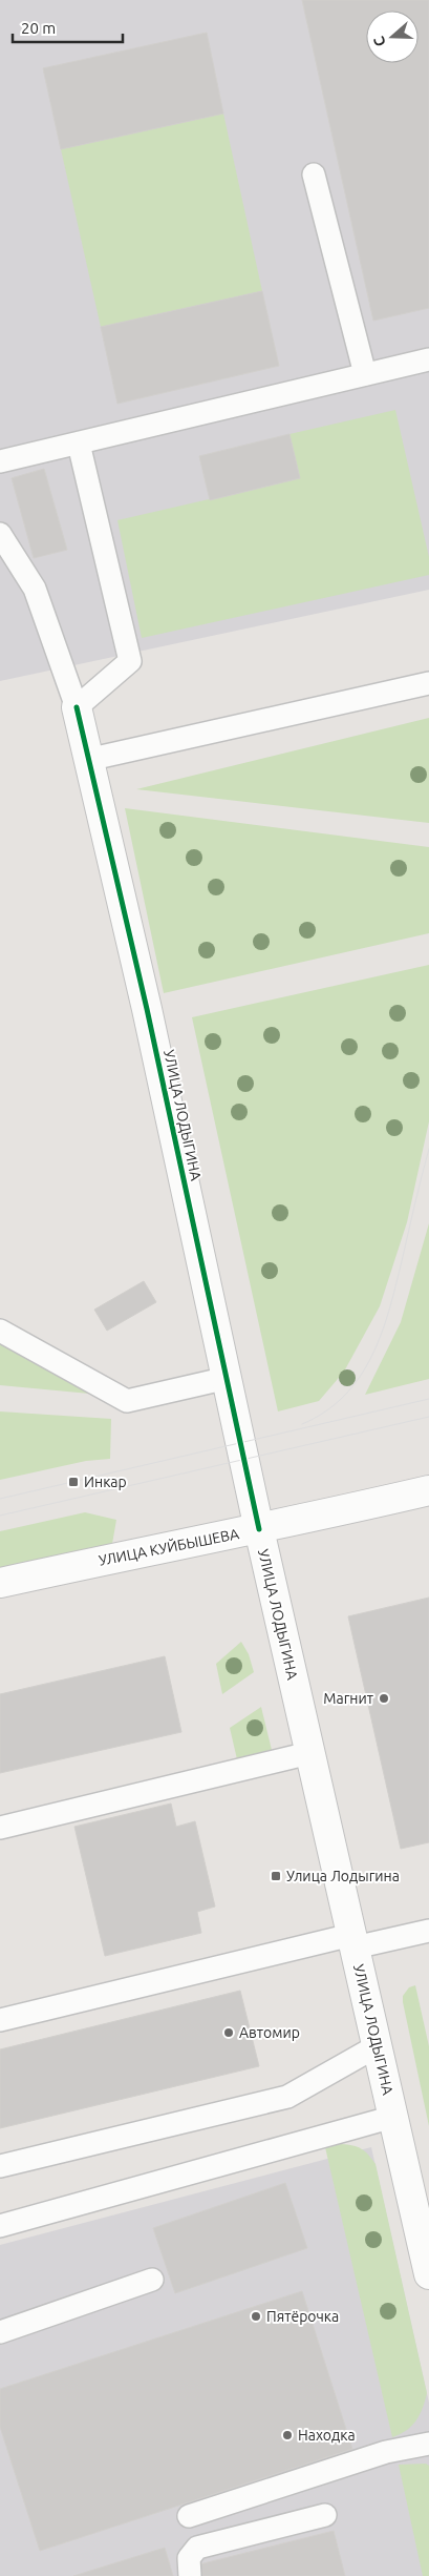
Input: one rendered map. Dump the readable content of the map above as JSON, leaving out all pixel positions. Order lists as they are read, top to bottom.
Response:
{
  "streets": {
    "main road": ["УЛИЦА ЛОДЫГИНА", "УЛИЦА КУЙБЫШЕВА"]
  },
  "crossings": [
    ["УЛИЦА ЛОДЫГИНА", "УЛИЦА КУЙБЫШЕВА"]
  ],
  "places": {
    "transit": ["Инкар", "Улица Лодыгина"],
    "other": [
      "Магнит",
      "Автомир",
      "Пятёрочка",
      "Находка"
    ]
  },
  "scale_bar": "20 m",
  "north": "left"
}
